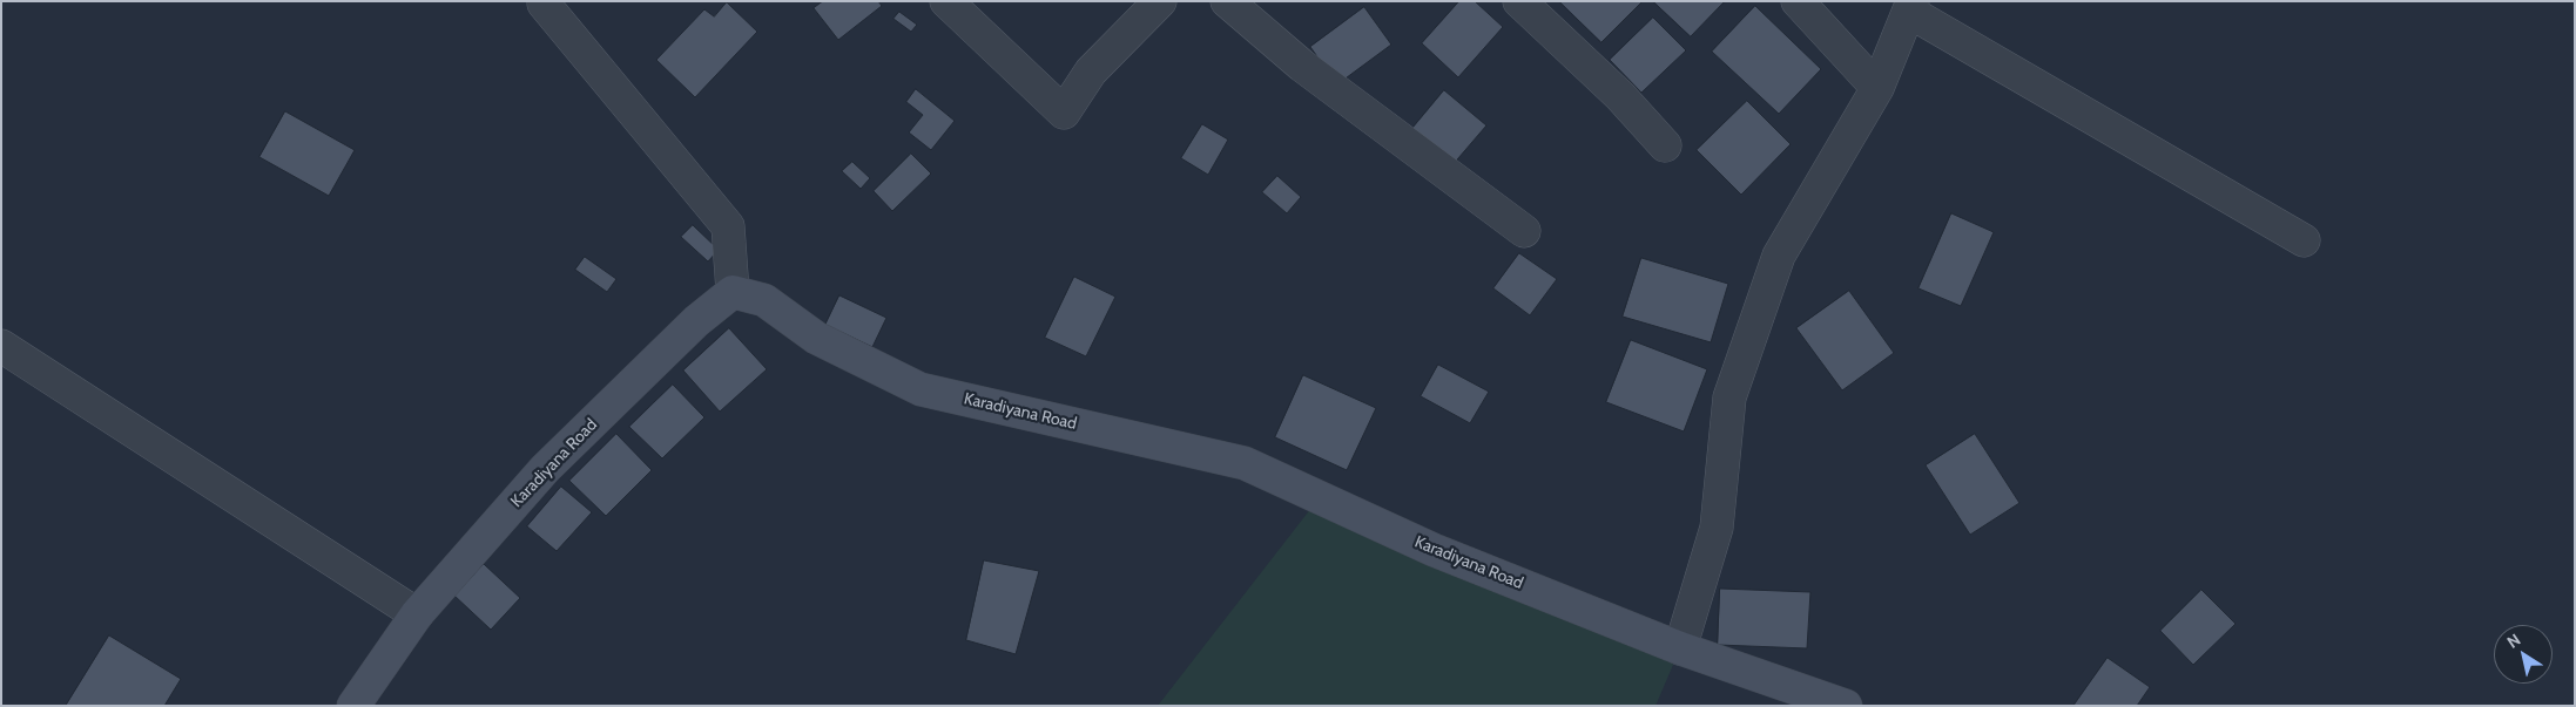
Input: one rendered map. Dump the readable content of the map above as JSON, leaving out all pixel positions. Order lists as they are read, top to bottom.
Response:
{
  "streets": {
    "street": ["Karadiyana Road"]
  },
  "north": "top left"
}
